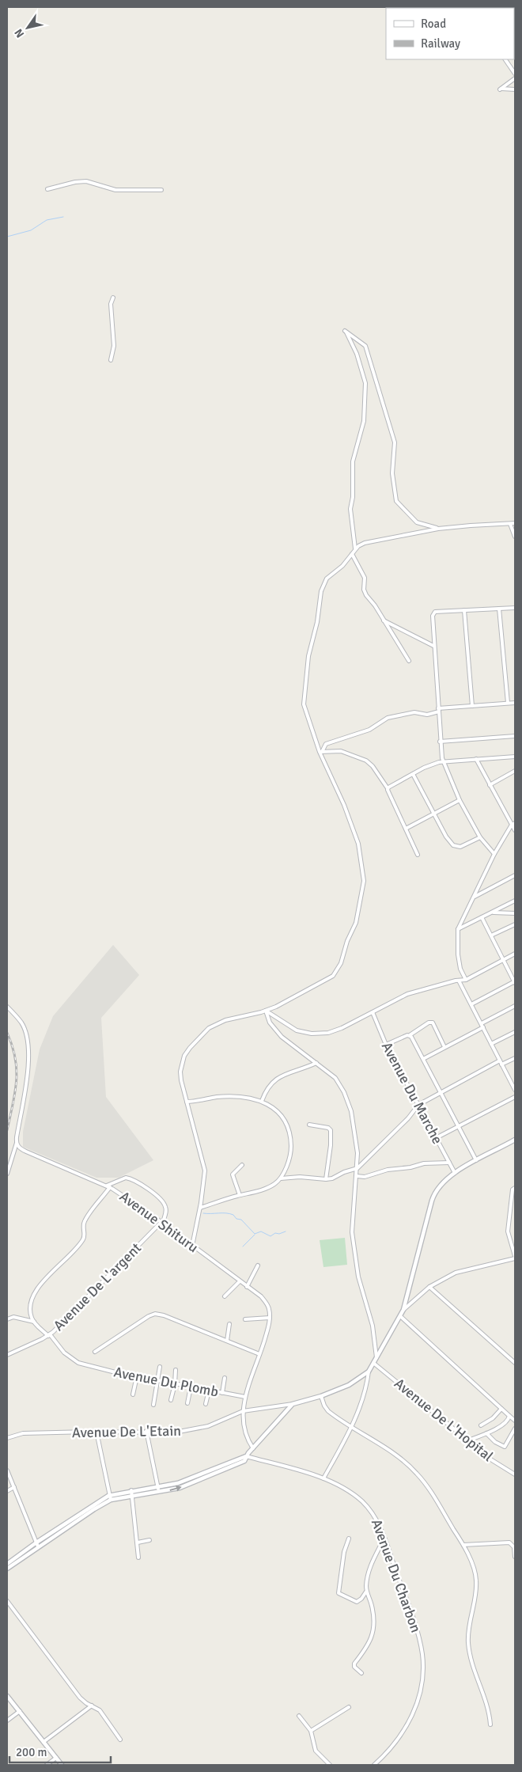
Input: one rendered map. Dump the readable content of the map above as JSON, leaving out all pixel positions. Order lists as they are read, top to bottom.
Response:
{
  "streets": {
    "street": [
      "Avenue Du Marche",
      "Avenue Shituru",
      "Avenue De L'argent",
      "Avenue Du Plomb",
      "Avenue De L'Hopital",
      "Avenue De L'Etain",
      "Avenue Du Charbon"
    ]
  },
  "crossings": [
    ["Avenue Shituru", "Avenue De L'argent"],
    ["Avenue Shituru", "Avenue Du Plomb"],
    ["Avenue Shituru", "Avenue De L'Etain"],
    ["Avenue De L'argent", "Avenue Du Plomb"]
  ],
  "legend": ["Road", "Railway"],
  "scale_bar": "200 m",
  "north": "bottom left"
}
